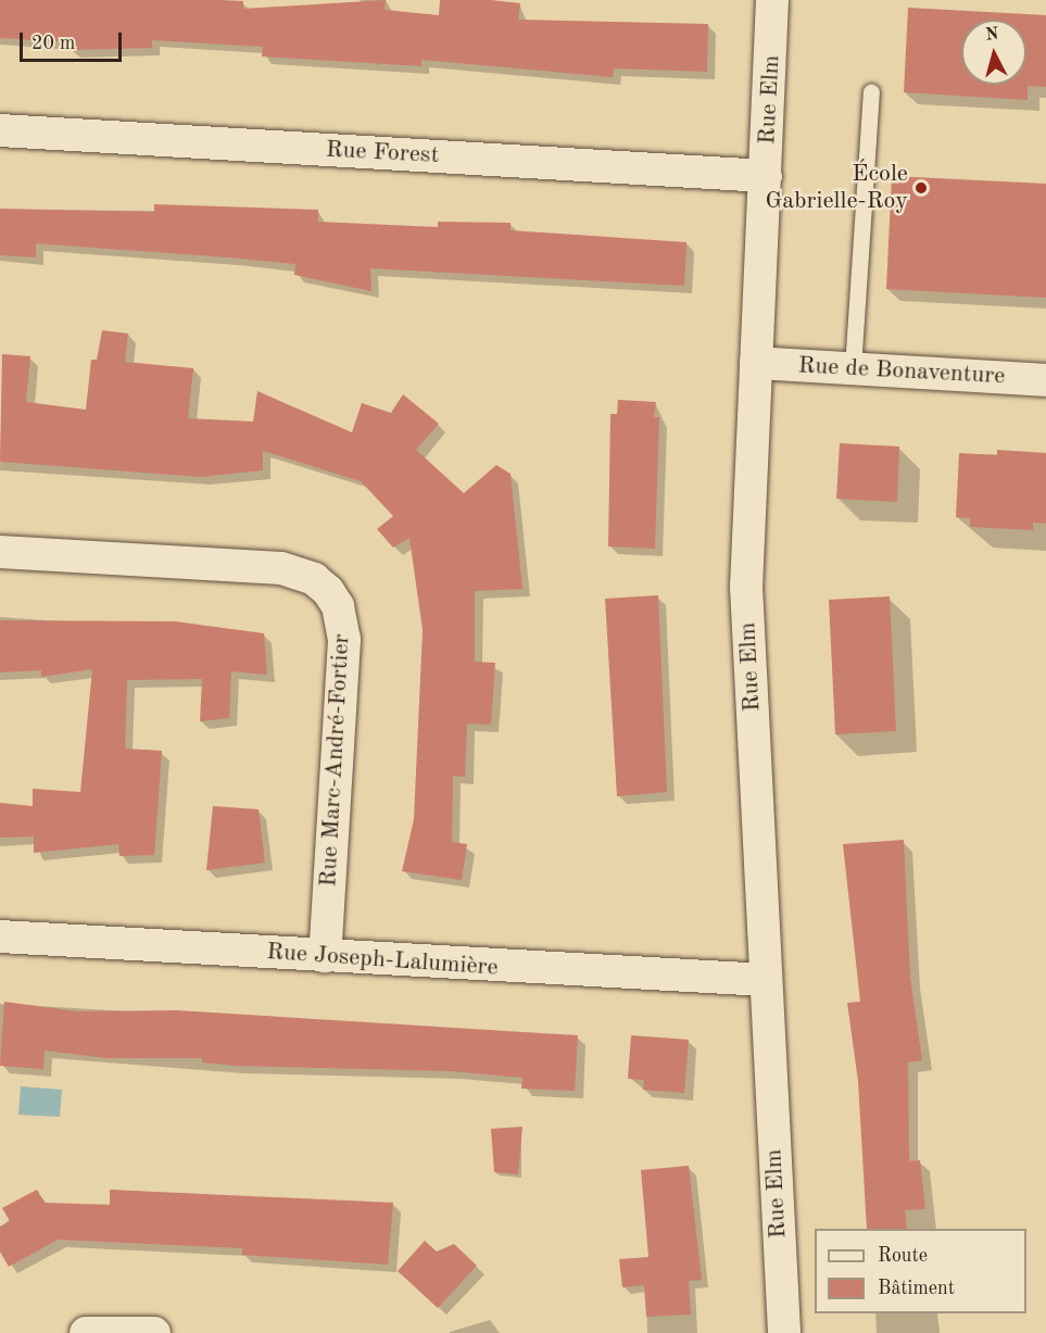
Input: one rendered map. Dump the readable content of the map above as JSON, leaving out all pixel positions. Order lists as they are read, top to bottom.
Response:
{
  "streets": {
    "street": [
      "Rue Elm",
      "Rue Forest",
      "Rue de Bonaventure",
      "Rue Marc-André-Fortier",
      "Rue Joseph-Lalumière"
    ]
  },
  "crossings": [
    ["Rue Elm", "Rue Forest"],
    ["Rue Elm", "Rue de Bonaventure"],
    ["Rue Elm", "Rue Joseph-Lalumière"],
    ["Rue Marc-André-Fortier", "Rue Joseph-Lalumière"]
  ],
  "places": ["École Gabrielle-Roy"],
  "legend": ["Route", "Bâtiment"],
  "scale_bar": "20 m",
  "north": "top"
}
